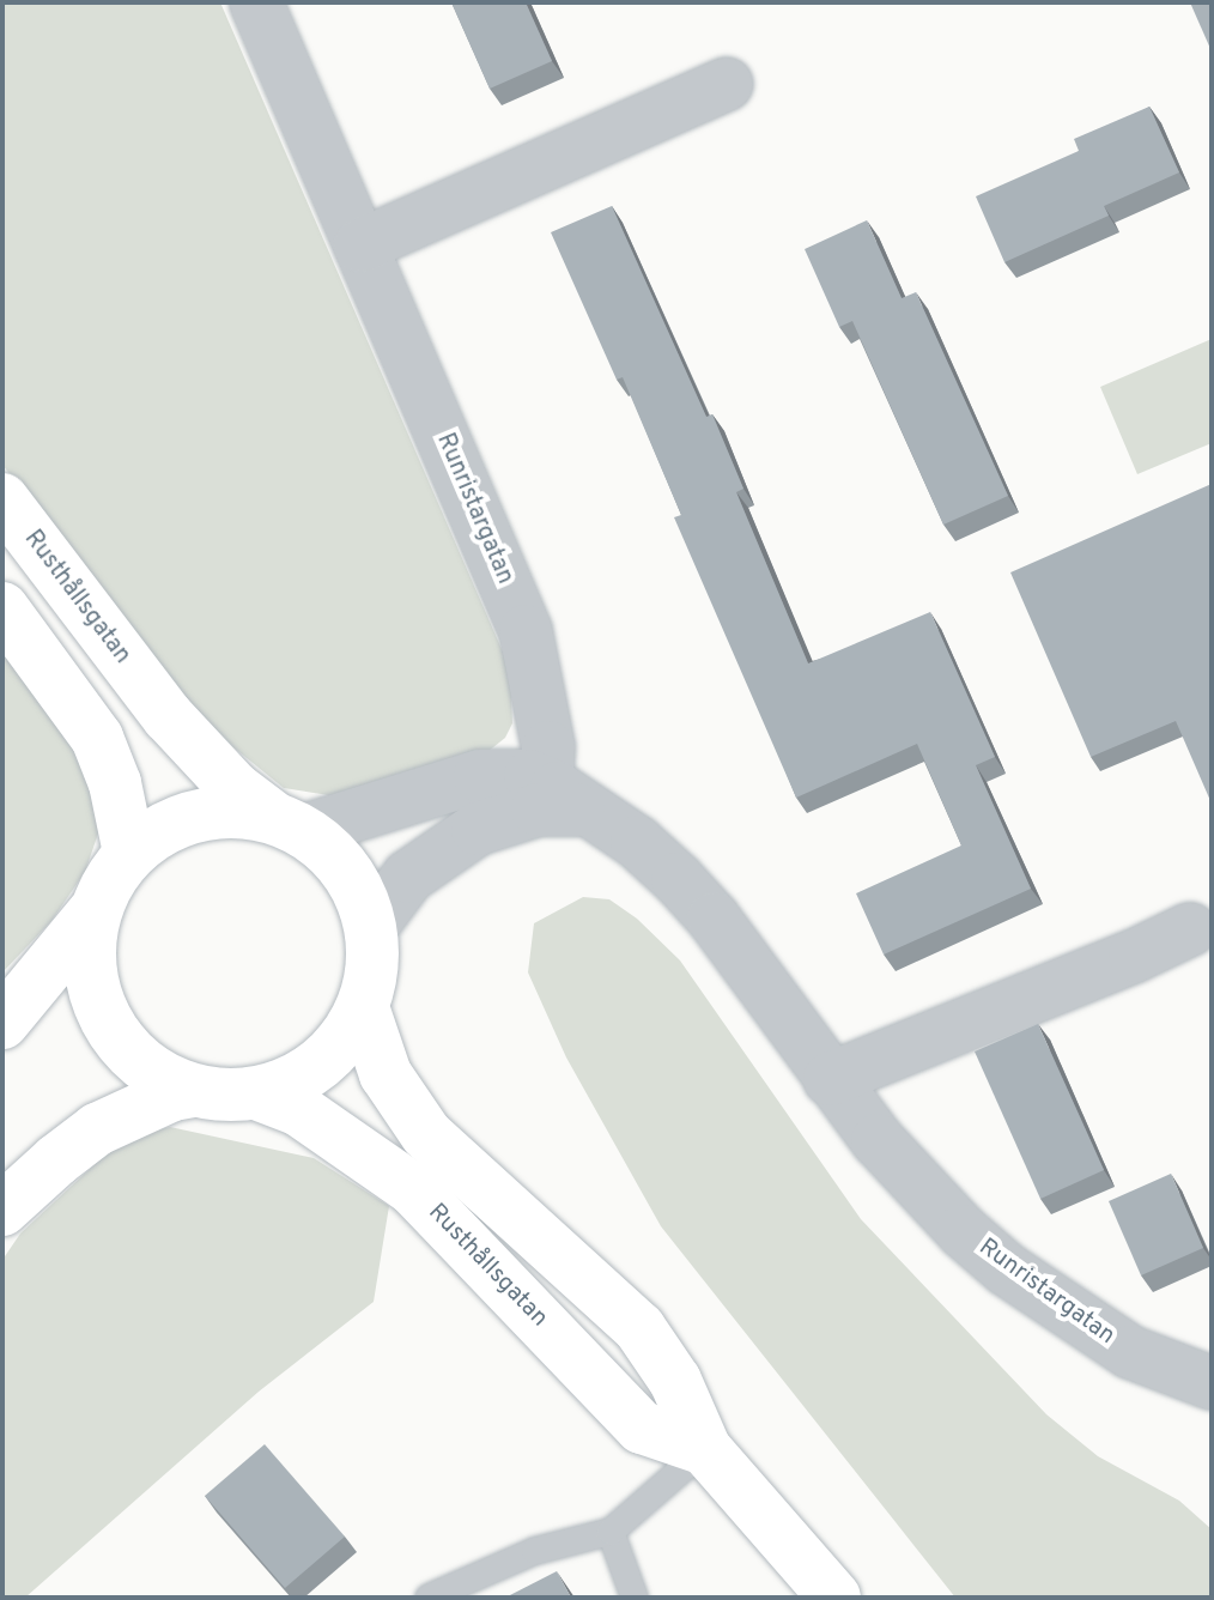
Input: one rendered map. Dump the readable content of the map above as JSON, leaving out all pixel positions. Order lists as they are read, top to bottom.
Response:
{
  "streets": {
    "main road": ["Rusthållsgatan"],
    "street": ["Runristargatan"]
  },
  "crossings": [
    ["Runristargatan", "Rusthållsgatan"]
  ]
}
